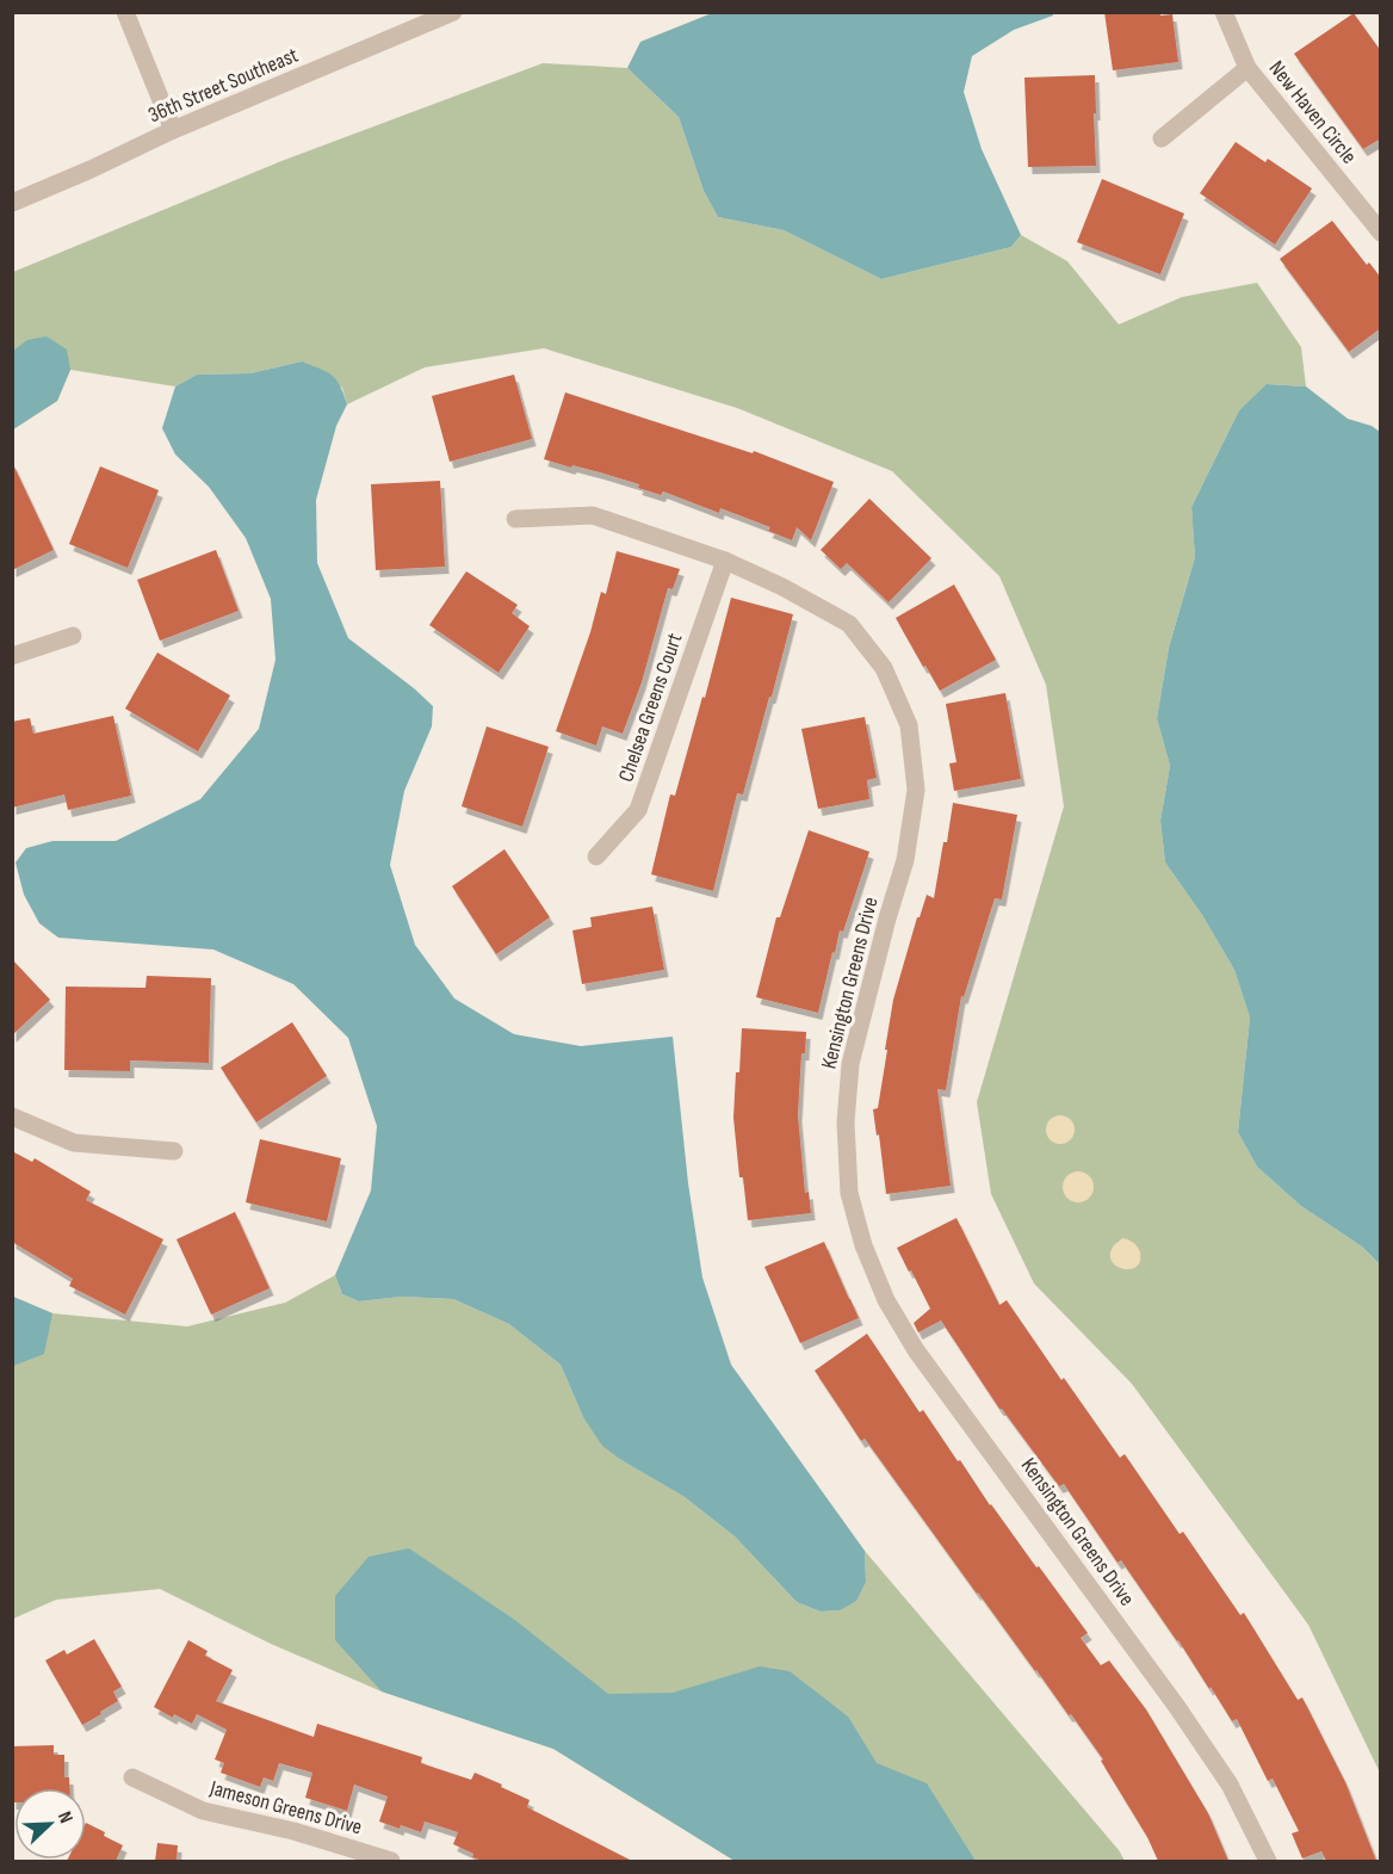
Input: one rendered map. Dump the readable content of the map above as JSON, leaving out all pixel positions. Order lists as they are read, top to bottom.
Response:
{
  "streets": {
    "street": [
      "36th Street Southeast",
      "New Haven Circle",
      "Chelsea Greens Court",
      "Kensington Greens Drive",
      "Jameson Greens Drive"
    ]
  },
  "crossings": [
    ["Chelsea Greens Court", "Kensington Greens Drive"]
  ],
  "north": "top right"
}
